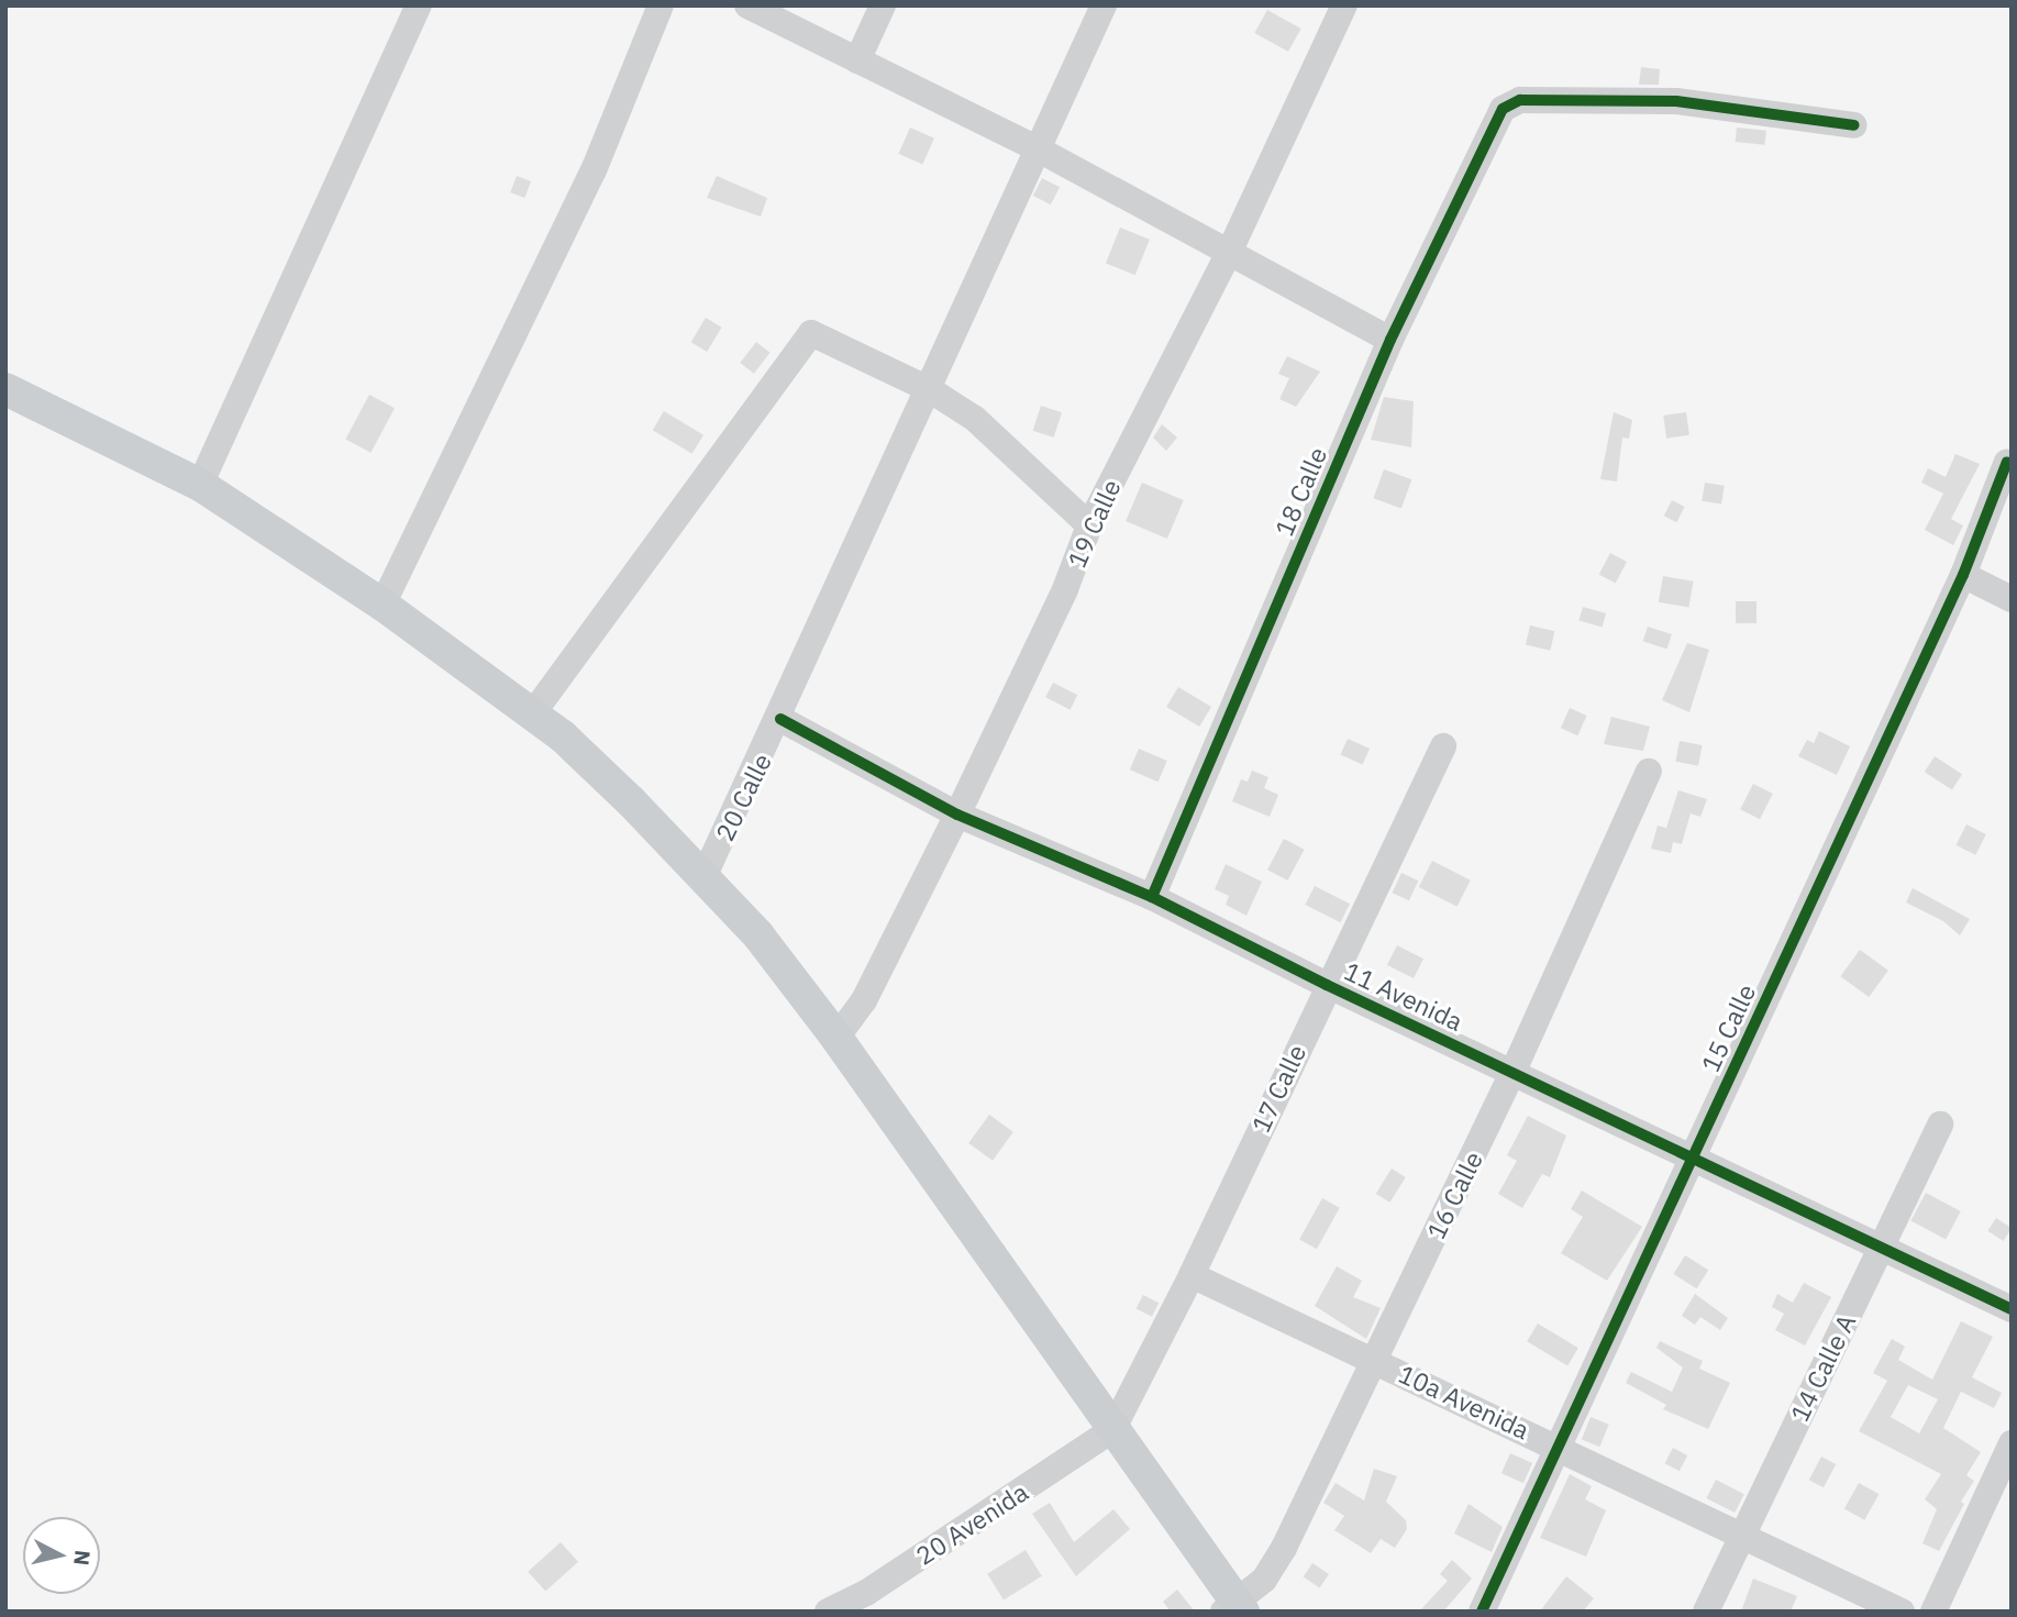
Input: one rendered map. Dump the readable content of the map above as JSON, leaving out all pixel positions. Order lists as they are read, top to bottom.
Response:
{
  "streets": {
    "street": [
      "18 Calle",
      "19 Calle",
      "20 Calle",
      "11 Avenida",
      "15 Calle",
      "17 Calle",
      "16 Calle",
      "14 Calle A",
      "10a Avenida",
      "20 Avenida"
    ]
  },
  "crossings": [
    ["18 Calle", "11 Avenida"],
    ["19 Calle", "11 Avenida"],
    ["20 Calle", "11 Avenida"],
    ["11 Avenida", "15 Calle"],
    ["11 Avenida", "17 Calle"],
    ["11 Avenida", "16 Calle"],
    ["11 Avenida", "14 Calle A"],
    ["15 Calle", "10a Avenida"],
    ["17 Calle", "10a Avenida"],
    ["17 Calle", "20 Avenida"],
    ["16 Calle", "10a Avenida"],
    ["14 Calle A", "10a Avenida"]
  ],
  "north": "right"
}
